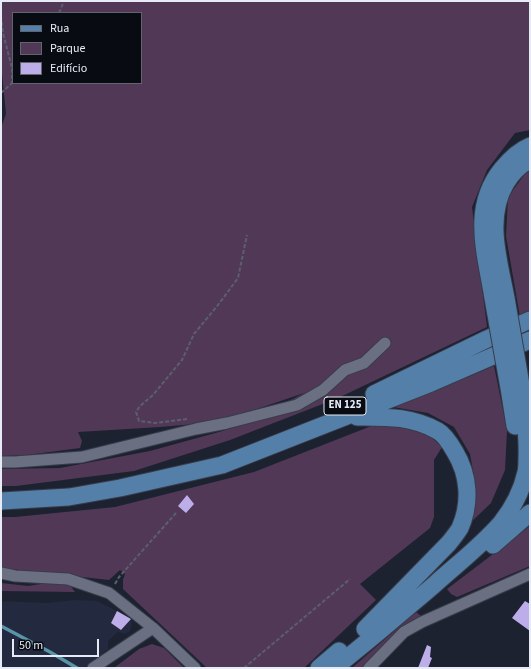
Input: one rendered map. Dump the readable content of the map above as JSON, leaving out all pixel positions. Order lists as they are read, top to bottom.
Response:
{
  "streets": {
    "main road": ["EN 125"]
  },
  "legend": ["Rua", "Parque", "Edifício"],
  "scale_bar": "50 m"
}
